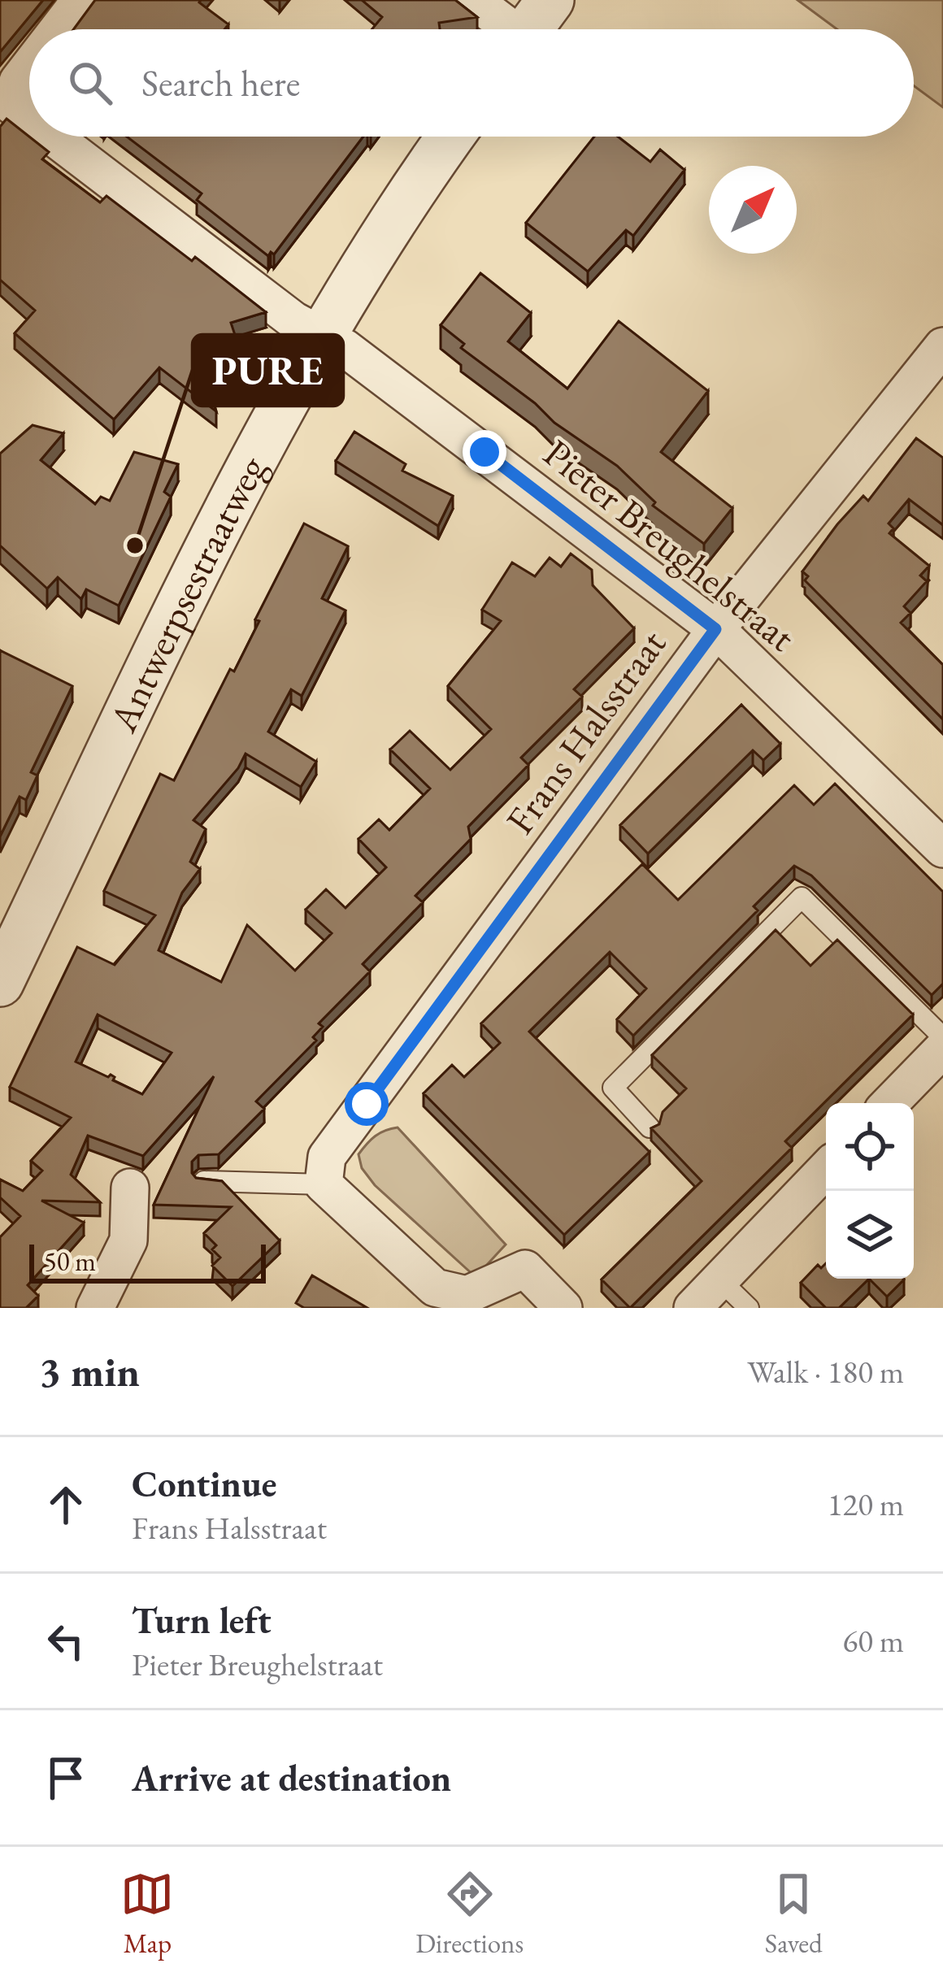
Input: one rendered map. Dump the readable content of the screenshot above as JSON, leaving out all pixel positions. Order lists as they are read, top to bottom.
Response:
{
  "streets": {
    "street": ["Pieter Breughelstraat", "Antwerpsestraatweg", "Frans Halsstraat"]
  },
  "crossings": [
    ["Pieter Breughelstraat", "Antwerpsestraatweg"],
    ["Pieter Breughelstraat", "Frans Halsstraat"]
  ],
  "places": ["PURE"],
  "scale_bar": "50 m",
  "north": "top right",
  "page": {
    "search": "Search here",
    "scale": "50 m",
    "heading": ["3 min", "Walk · 180 m"],
    "list": [
      ["Continue", "Frans Halsstraat", "120 m"],
      ["Turn left", "Pieter Breughelstraat", "60 m"],
      "Arrive at destination"
    ],
    "nav": ["Map", "Directions", "Saved"]
  }
}
